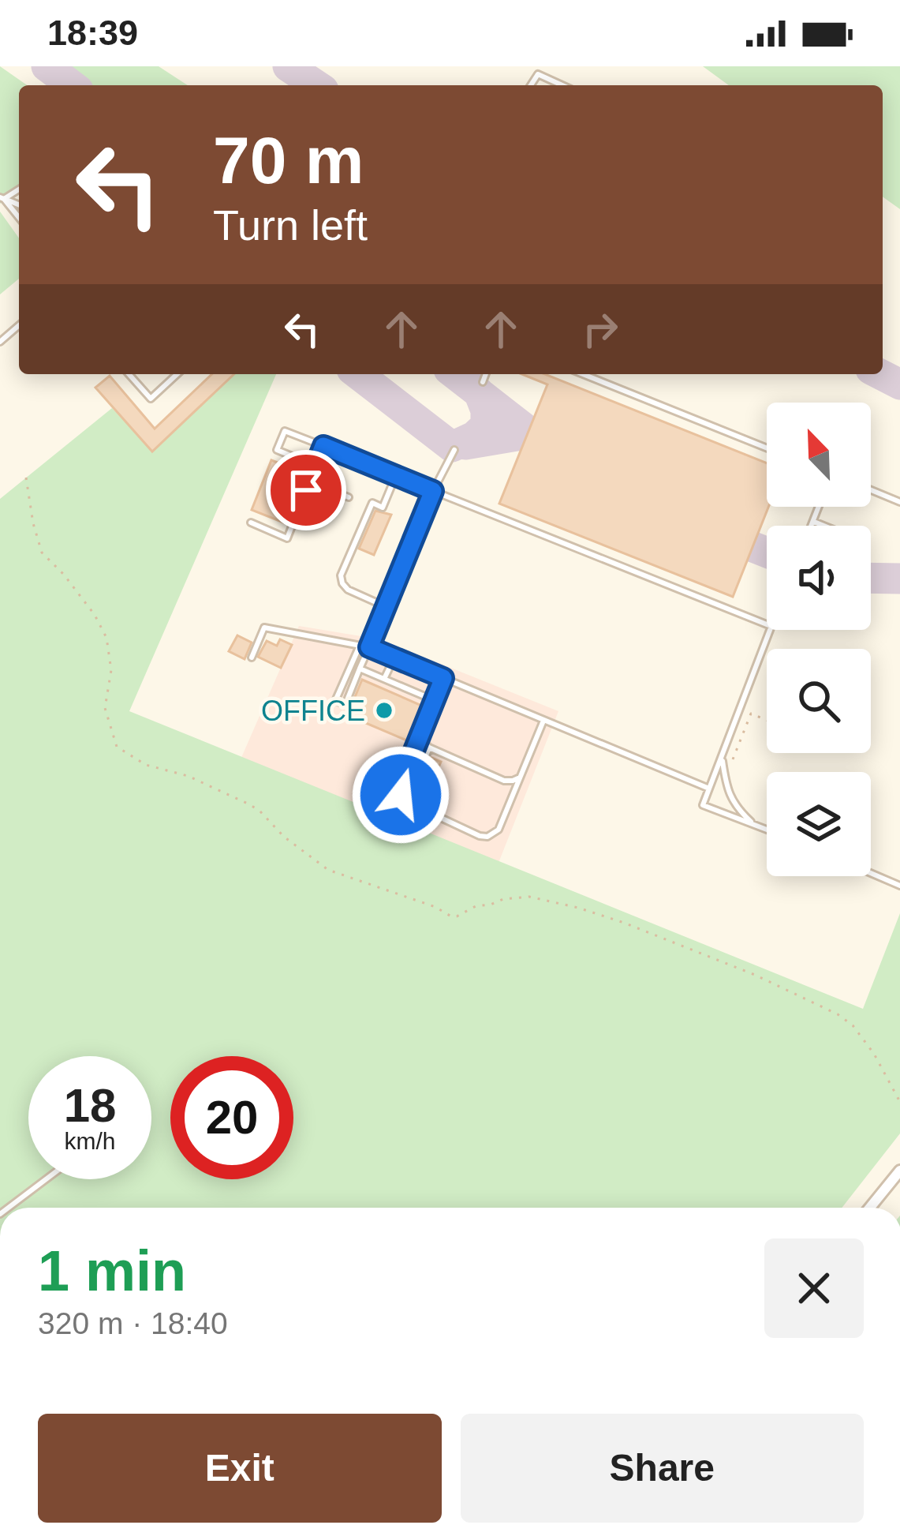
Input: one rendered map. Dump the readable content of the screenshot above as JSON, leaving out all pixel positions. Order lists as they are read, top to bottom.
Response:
{
  "places": ["OFFICE"],
  "north": "top left",
  "page": {
    "status": "18:39",
    "turn": ["70 m", "Turn left"],
    "speed": "18 km/h",
    "limit": "20",
    "heading": ["1 min", "320 m · 18:40"],
    "buttons": ["Exit", "Share"]
  }
}
